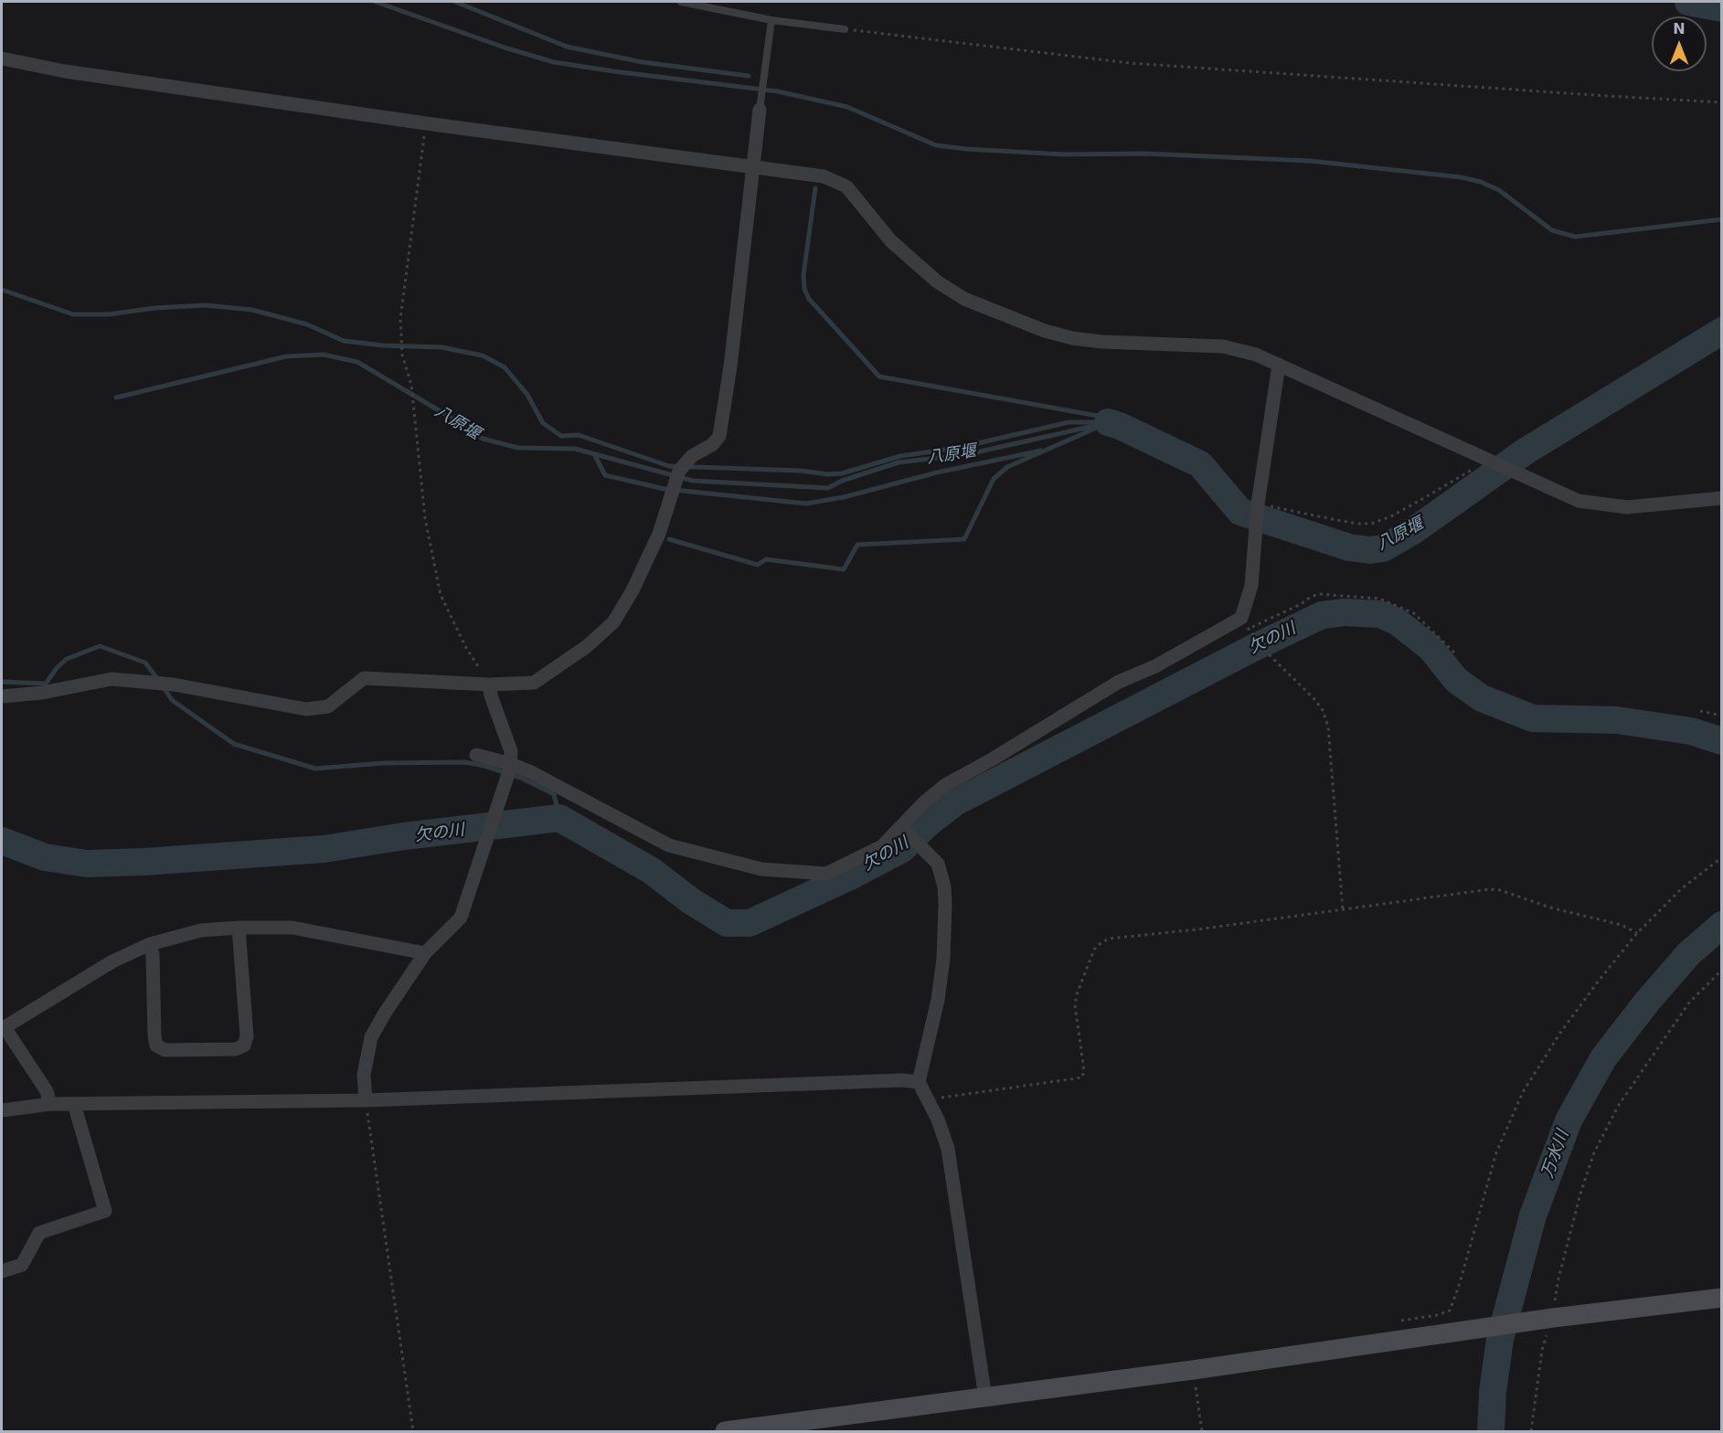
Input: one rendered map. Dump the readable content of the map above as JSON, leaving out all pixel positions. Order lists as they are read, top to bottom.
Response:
{
  "water": ["八原堰", "欠の川", "万水川"],
  "north": "top"
}
